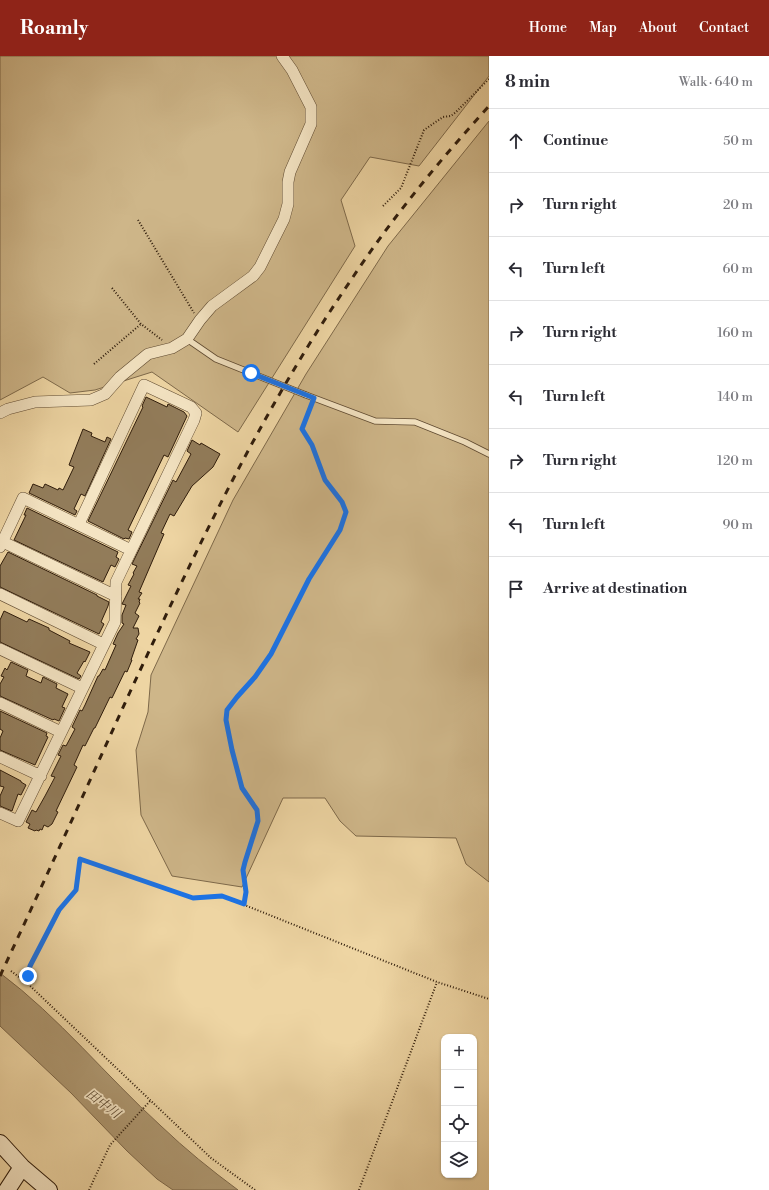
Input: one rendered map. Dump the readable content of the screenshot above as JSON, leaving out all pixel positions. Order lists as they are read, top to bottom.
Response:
{
  "water": ["田中川"],
  "page": {
    "header": "Roamly",
    "nav": [
      "Home",
      "Map",
      "About",
      "Contact"
    ],
    "heading": ["8 min", "Walk · 640 m"],
    "list": [
      ["Continue", "50 m"],
      ["Turn right", "20 m"],
      ["Turn left", "60 m"],
      ["Turn right", "160 m"],
      ["Turn left", "140 m"],
      ["Turn right", "120 m"],
      ["Turn left", "90 m"],
      "Arrive at destination"
    ],
    "map_buttons": ["+", "−"]
  }
}
